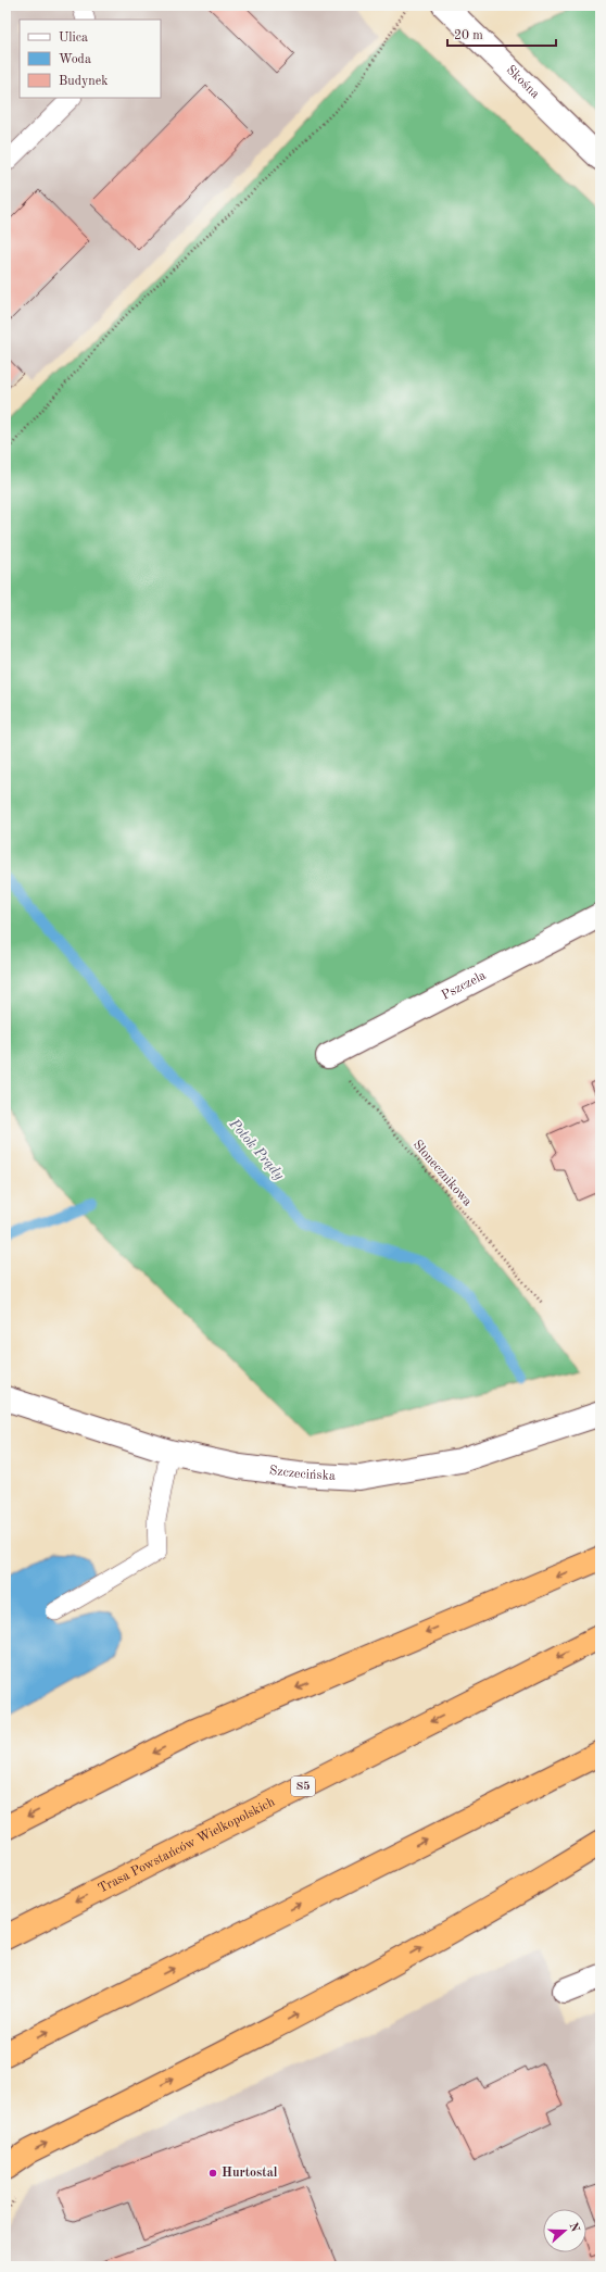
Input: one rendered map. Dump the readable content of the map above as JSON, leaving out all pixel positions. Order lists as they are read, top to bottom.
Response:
{
  "streets": {
    "highway": ["S5", "Trasa Powstańców Wielkopolskich"],
    "street": ["Skośna", "Pszczela", "Szczecińska"],
    "path": ["Słonecznikowa"]
  },
  "crossings": [
    ["Pszczela", "Słonecznikowa"]
  ],
  "water": ["Potok Prądy"],
  "places": ["Hurtostal"],
  "legend": ["Ulica", "Woda", "Budynek"],
  "scale_bar": "20 m",
  "north": "right"
}
